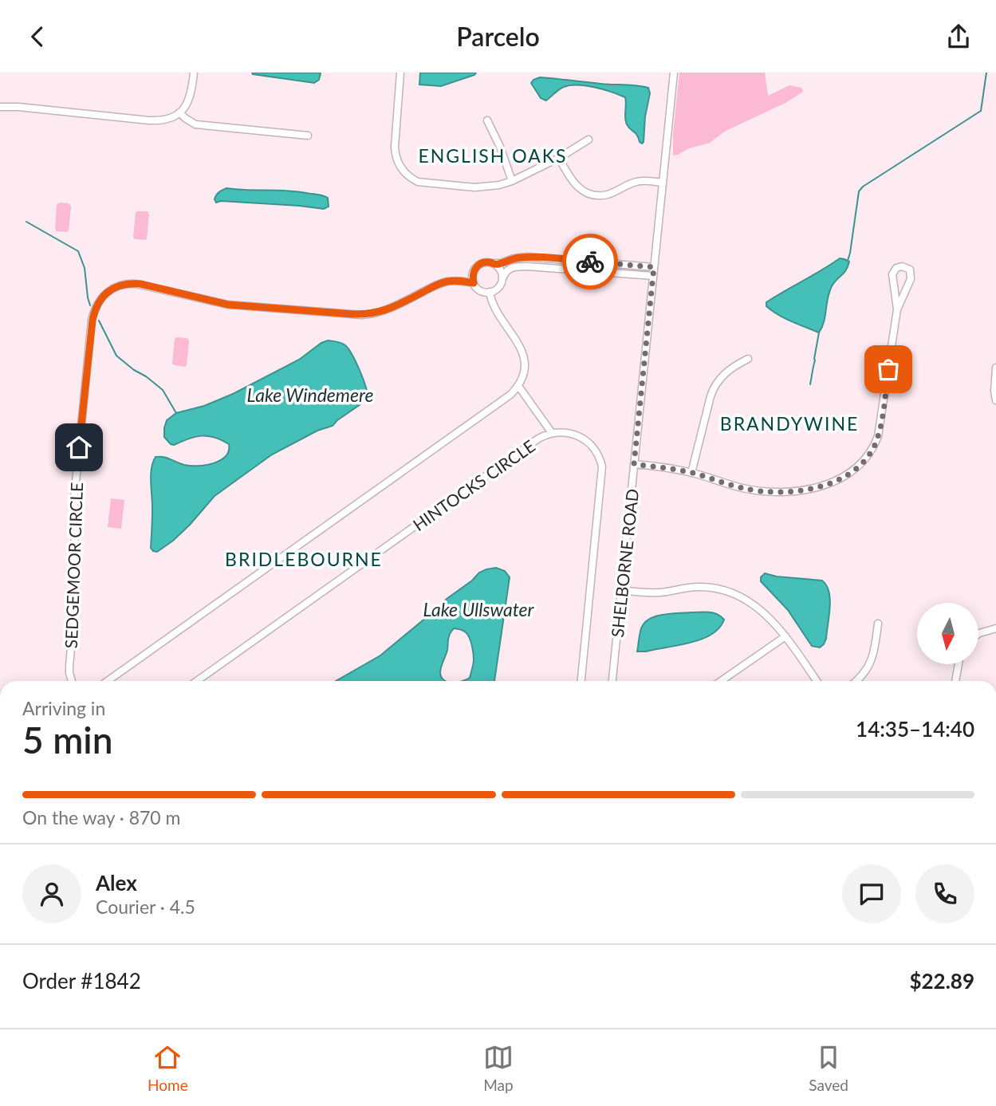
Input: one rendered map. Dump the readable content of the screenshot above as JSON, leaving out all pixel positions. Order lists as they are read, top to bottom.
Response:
{
  "streets": {
    "street": ["HINTOCKS CIRCLE", "SHELBORNE ROAD", "SEDGEMOOR CIRCLE"]
  },
  "districts": ["ENGLISH OAKS", "BRANDYWINE", "BRIDLEBOURNE"],
  "water": ["Lake Windemere", "Lake Ullswater"],
  "north": "bottom",
  "page": {
    "header": "Parcelo",
    "heading": ["5 min", "Arriving in", "14:35–14:40"],
    "panel": [
      "Alex",
      "Courier · 4.5",
      "Order #1842",
      "$22.89"
    ],
    "bar": "On the way · 870 m",
    "tabs": ["Home", "Map", "Saved"]
  }
}
